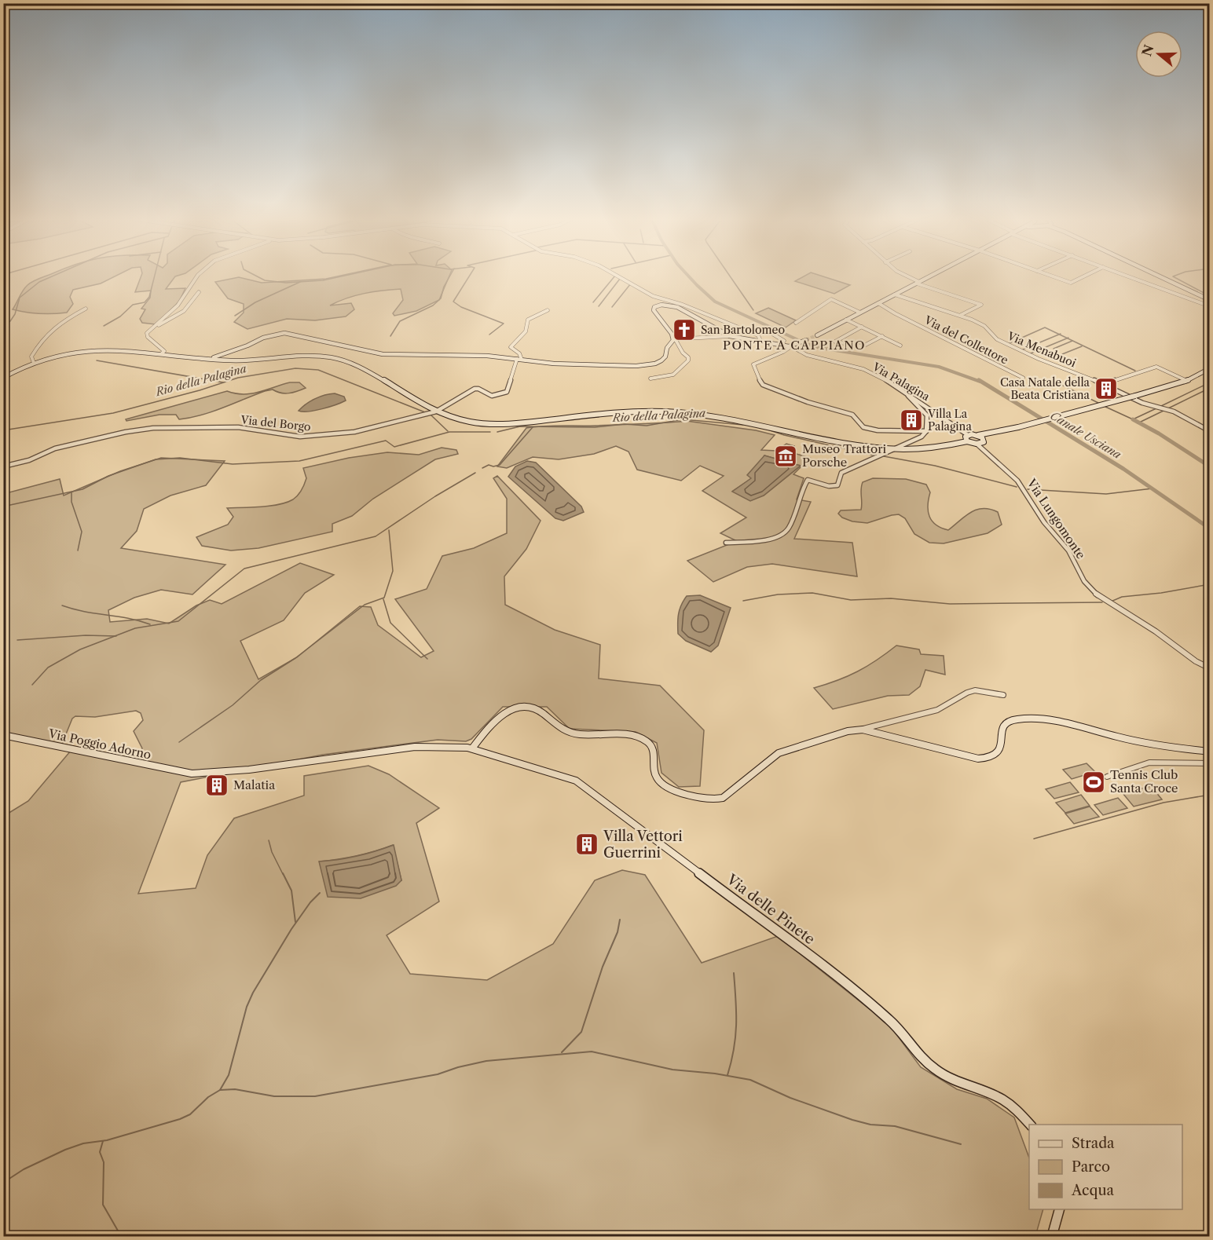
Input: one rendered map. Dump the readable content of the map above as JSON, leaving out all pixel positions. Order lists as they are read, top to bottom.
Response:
{
  "streets": {
    "street": [
      "Via del Collettore",
      "Via Menabuoi",
      "Via Palagina",
      "Via del Borgo",
      "Via Lungomonte",
      "Via Poggio Adorno",
      "Via delle Pinete"
    ]
  },
  "crossings": [
    ["Via Poggio Adorno", "Via delle Pinete"]
  ],
  "districts": ["PONTE A CAPPIANO"],
  "water": ["Rio della Palagina", "Canale Usciana"],
  "places": {
    "church": ["San Bartolomeo"],
    "building": [
      "Casa Natale della Beata Cristiana",
      "Villa La Palagina",
      "Malatia",
      "Villa Vettori Guerrini"
    ],
    "museum": ["Museo Trattori Porsche"],
    "sports": ["Tennis Club Santa Croce"]
  },
  "legend": ["Strada", "Parco", "Acqua"],
  "north": "left"
}
